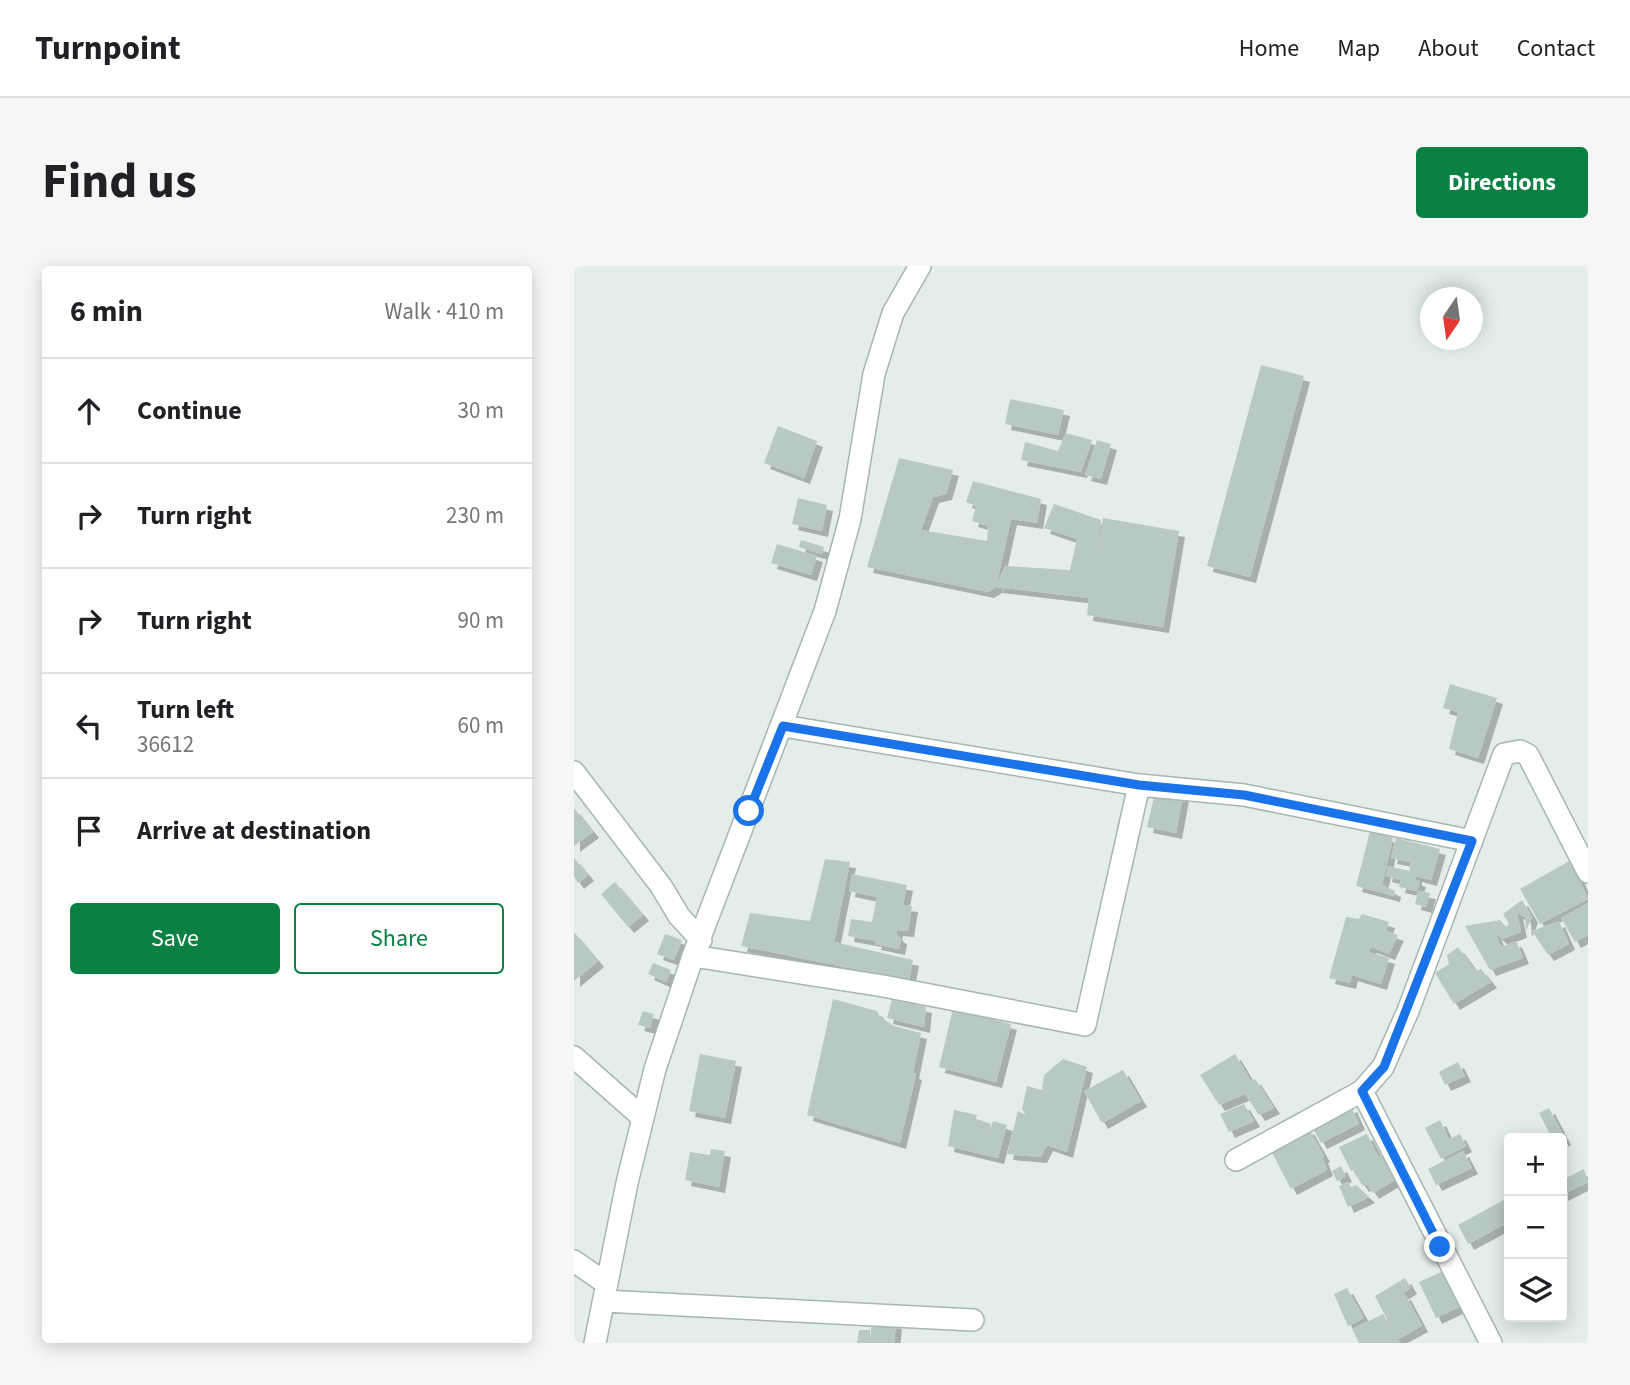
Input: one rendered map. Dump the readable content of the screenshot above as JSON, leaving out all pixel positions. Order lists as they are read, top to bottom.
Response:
{
  "north": "bottom",
  "page": {
    "header": "Turnpoint",
    "nav": [
      "Home",
      "Map",
      "About",
      "Contact"
    ],
    "title": "Find us",
    "buttons": [
      "Directions",
      ["Save", "Share"]
    ],
    "heading": ["6 min", "Walk · 410 m"],
    "list": [
      ["Continue", "30 m"],
      ["Turn right", "230 m"],
      ["Turn right", "90 m"],
      ["Turn left", "36612", "60 m"],
      "Arrive at destination"
    ],
    "map_buttons": ["+", "−"]
  }
}
